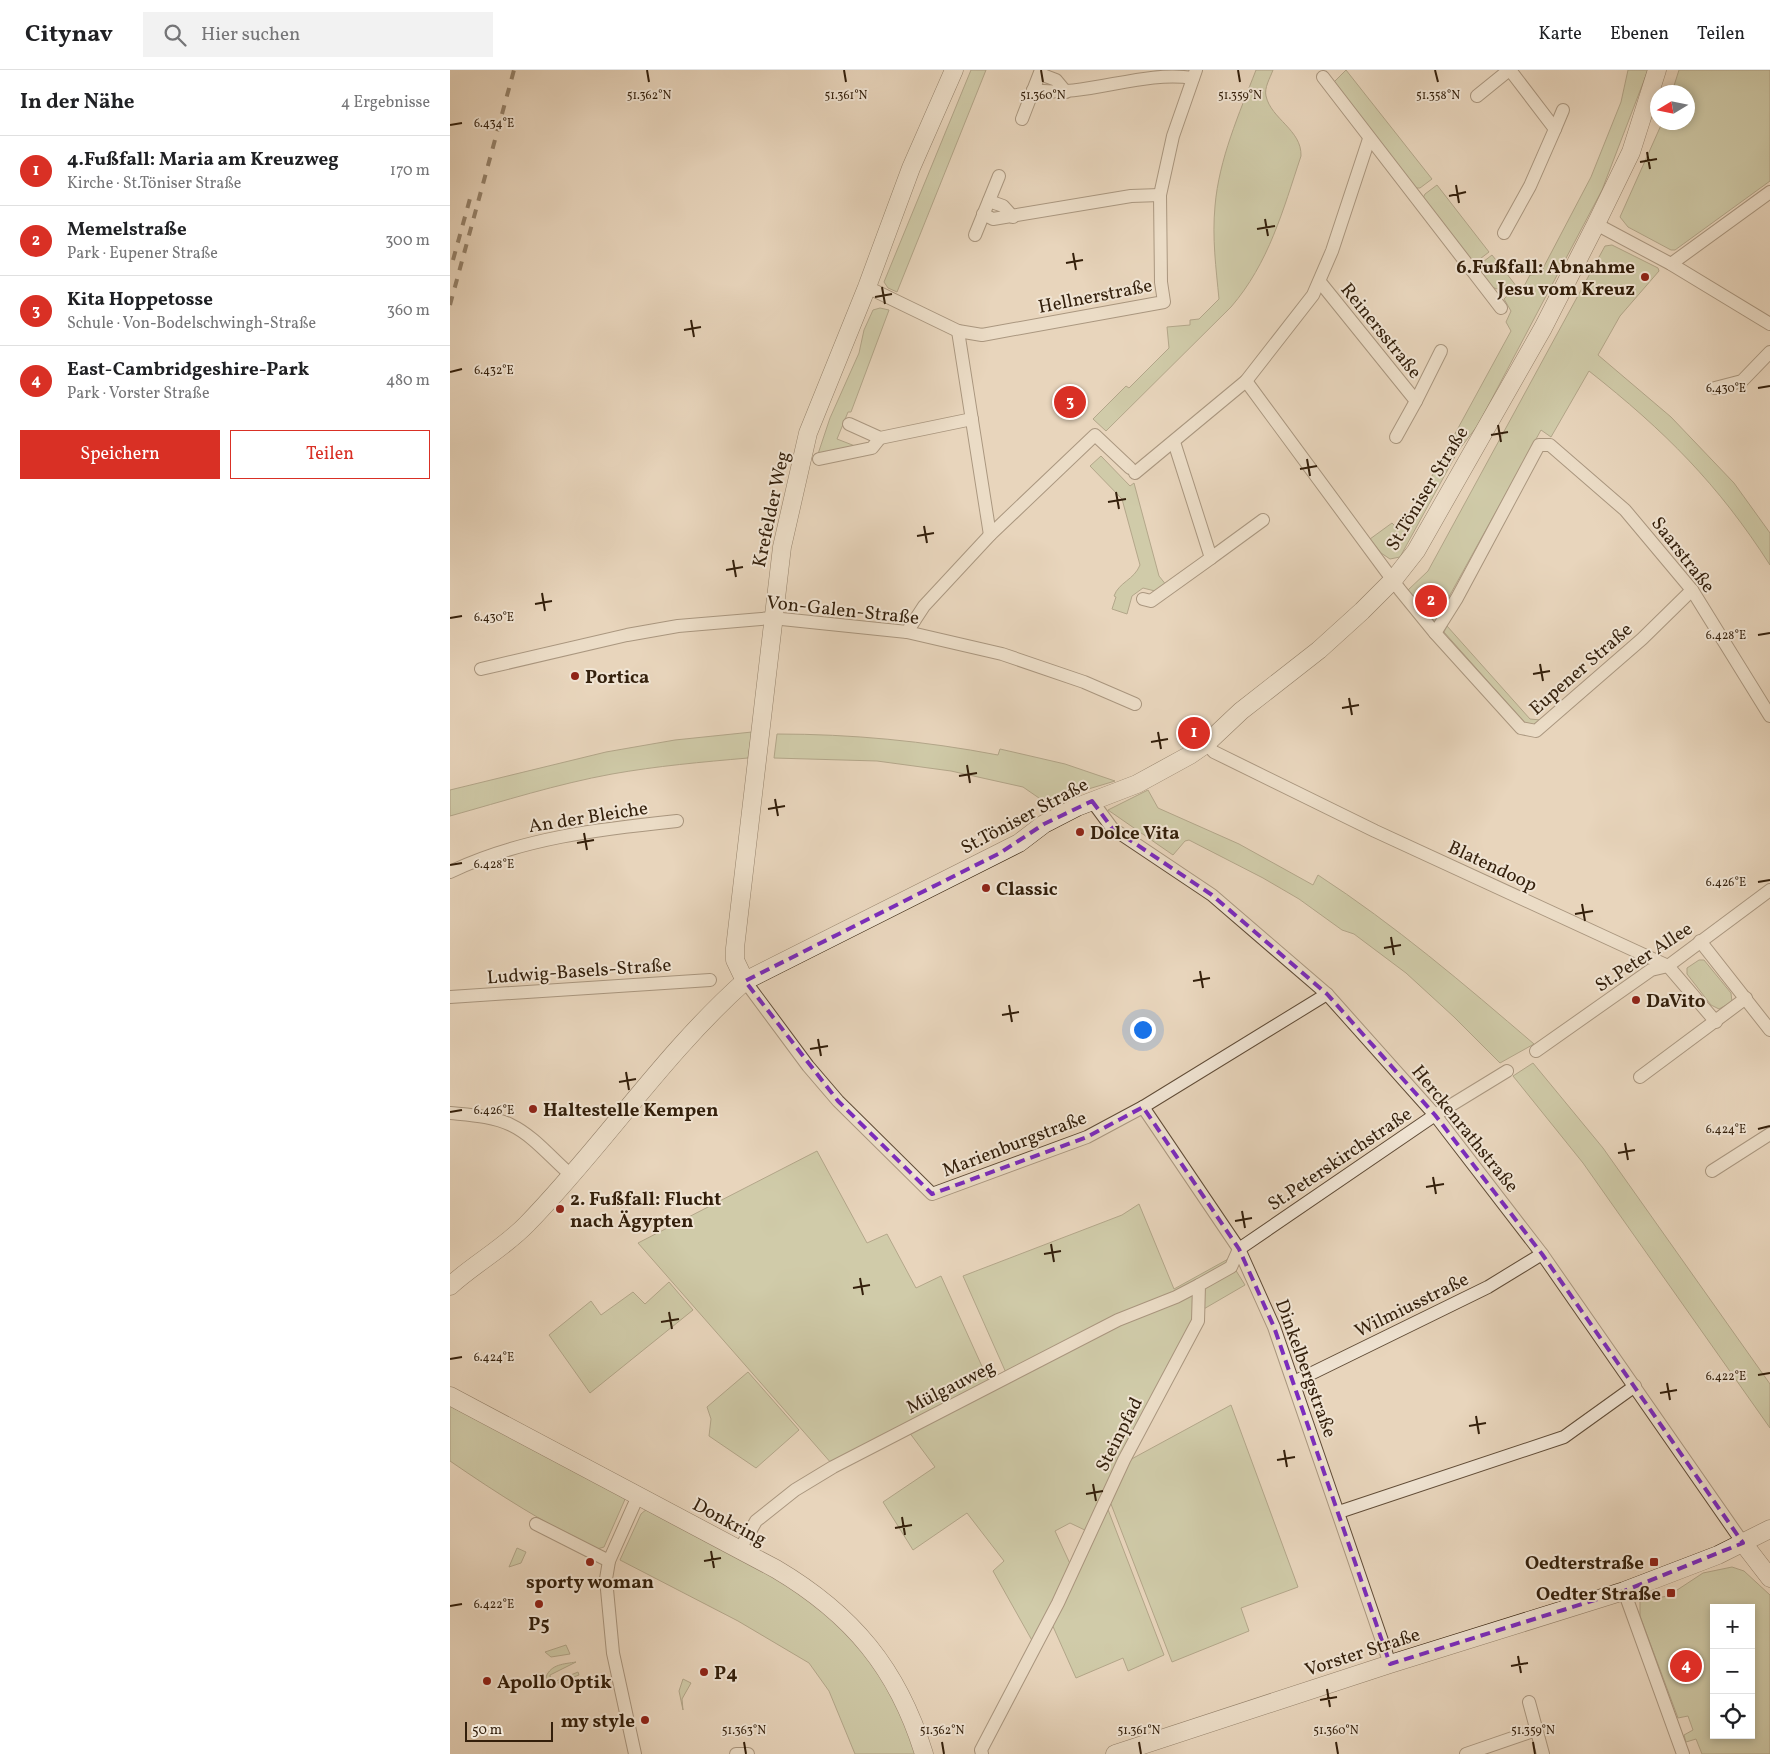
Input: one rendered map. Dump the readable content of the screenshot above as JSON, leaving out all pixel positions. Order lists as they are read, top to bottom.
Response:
{
  "streets": {
    "main road": [
      "St.Töniser Straße",
      "Krefelder Weg",
      "Donkring",
      "Vorster Straße"
    ],
    "street": [
      "Hellnerstraße",
      "Reinersstraße",
      "Saarstraße",
      "Von-Galen-Straße",
      "Eupener Straße",
      "An der Bleiche",
      "Blatendoop",
      "St.Peter Allee",
      "Ludwig-Basels-Straße",
      "Herckenrathstraße",
      "Marienburgstraße",
      "St.Peterskirchstraße",
      "Wilmiusstraße",
      "Dinkelbergstraße",
      "Mülgauweg",
      "Steinpfad"
    ]
  },
  "crossings": [
    ["Hellnerstraße", "Krefelder Weg"],
    ["St.Töniser Straße", "Krefelder Weg"],
    ["St.Töniser Straße", "Eupener Straße"],
    ["St.Töniser Straße", "Blatendoop"],
    ["St.Töniser Straße", "Herckenrathstraße"],
    ["St.Töniser Straße", "Marienburgstraße"],
    ["Krefelder Weg", "Von-Galen-Straße"],
    ["Krefelder Weg", "Marienburgstraße"],
    ["Saarstraße", "Eupener Straße"],
    ["Blatendoop", "St.Peter Allee"],
    ["Herckenrathstraße", "Marienburgstraße"],
    ["Herckenrathstraße", "St.Peterskirchstraße"],
    ["Herckenrathstraße", "Wilmiusstraße"],
    ["Herckenrathstraße", "Vorster Straße"],
    ["Marienburgstraße", "Dinkelbergstraße"],
    ["St.Peterskirchstraße", "Dinkelbergstraße"],
    ["Wilmiusstraße", "Dinkelbergstraße"],
    ["Dinkelbergstraße", "Vorster Straße"],
    ["Mülgauweg", "Steinpfad"],
    ["Mülgauweg", "Donkring"]
  ],
  "places": {
    "other": [
      "6.Fußfall: Abnahme Jesu vom Kreuz",
      "Portica",
      "Dolce Vita",
      "Classic",
      "DaVito",
      "Haltestelle Kempen",
      "2. Fußfall: Flucht nach Ägypten",
      "sporty woman",
      "P5",
      "P4",
      "Apollo Optik",
      "my style"
    ],
    "transit": ["Oedterstraße", "Oedter Straße"]
  },
  "scale_bar": "50 m",
  "north": "left",
  "page": {
    "header": "Citynav",
    "search": "Hier suchen",
    "nav": ["Karte", "Ebenen", "Teilen"],
    "heading": ["In der Nähe", "4 Ergebnisse"],
    "list": [
      {
        "mark": "1",
        "name": "4.Fußfall: Maria am Kreuzweg",
        "note": "Kirche · St.Töniser Straße",
        "value": "170 m"
      },
      {
        "mark": "2",
        "name": "Memelstraße",
        "note": "Park · Eupener Straße",
        "value": "300 m"
      },
      {
        "mark": "3",
        "name": "Kita Hoppetosse",
        "note": "Schule · Von-Bodelschwingh-Straße",
        "value": "360 m"
      },
      {
        "mark": "4",
        "name": "East-Cambridgeshire-Park",
        "note": "Park · Vorster Straße",
        "value": "480 m"
      }
    ],
    "pins": [
      "3",
      "2",
      "1",
      "4"
    ],
    "buttons": ["Speichern", "Teilen"],
    "map_buttons": ["+", "−"],
    "scale": "50 m"
  },
  "coordinates": [
    "51.362°N",
    "51.361°N",
    "51.360°N",
    "51.359°N",
    "51.358°N",
    "6.434°E",
    "6.432°E",
    "6.430°E",
    "6.428°E",
    "6.426°E",
    "6.424°E",
    "6.422°E",
    "51.363°N"
  ]
}
